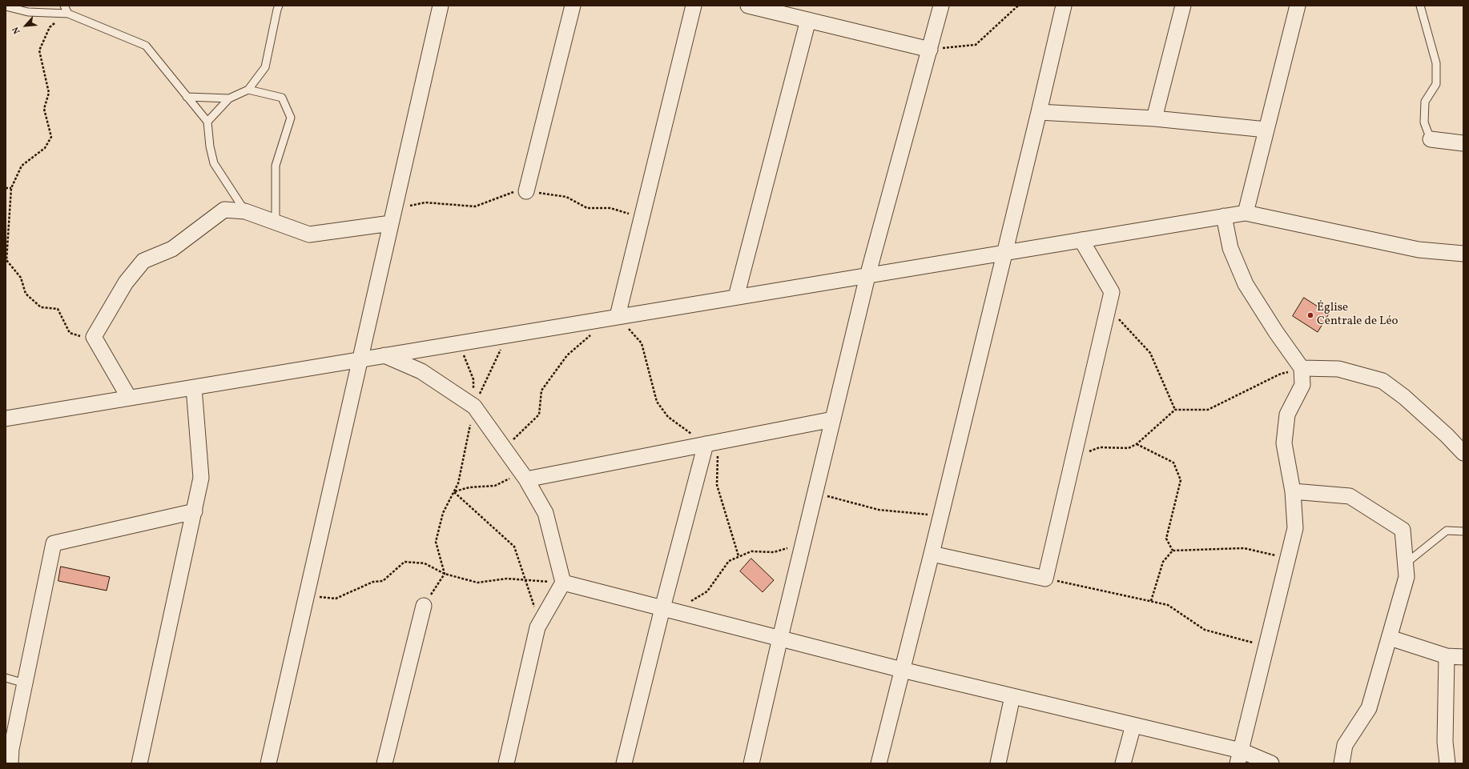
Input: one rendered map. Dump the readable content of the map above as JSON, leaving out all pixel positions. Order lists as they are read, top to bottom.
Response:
{
  "places": ["Église Centrale de Léo"],
  "north": "bottom left"
}
